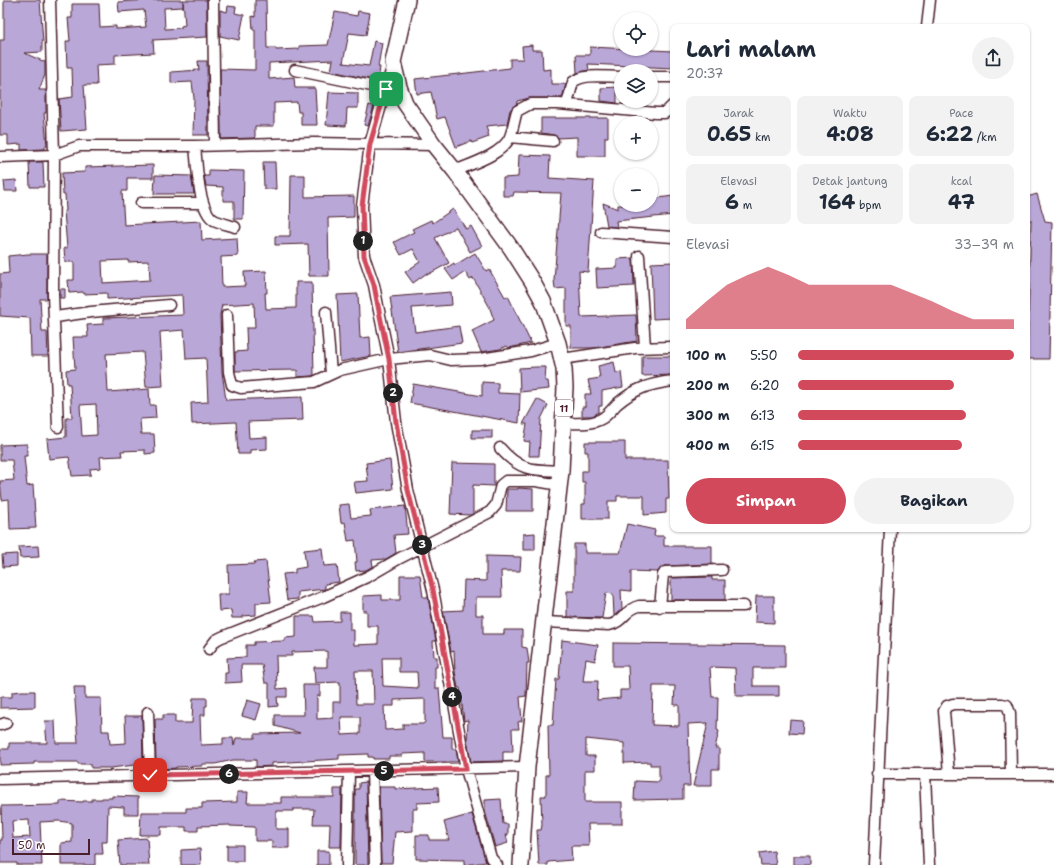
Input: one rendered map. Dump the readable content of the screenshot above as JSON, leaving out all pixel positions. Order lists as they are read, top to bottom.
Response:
{
  "streets": {
    "highway": ["11"]
  },
  "scale_bar": "50 m",
  "page": {
    "map_buttons": ["+", "−"],
    "heading": ["Lari malam", "20:37"],
    "stats": [
      ["Jarak", "0.65 km"],
      ["Waktu", "4:08"],
      ["Pace", "6:22 /km"],
      ["Elevasi", "6 m"],
      ["Detak jantung", "164 bpm"],
      ["kcal", "47"]
    ],
    "chart": ["Elevasi", "33–39 m"],
    "pins": [
      "1",
      "2",
      "3",
      "4",
      "5",
      "6"
    ],
    "list": [
      {
        "name": "100 m",
        "note": "5:50"
      },
      {
        "name": "200 m",
        "note": "6:20"
      },
      {
        "name": "300 m",
        "note": "6:13"
      },
      {
        "name": "400 m",
        "note": "6:15"
      }
    ],
    "buttons": ["Simpan", "Bagikan"],
    "scale": "50 m"
  }
}
